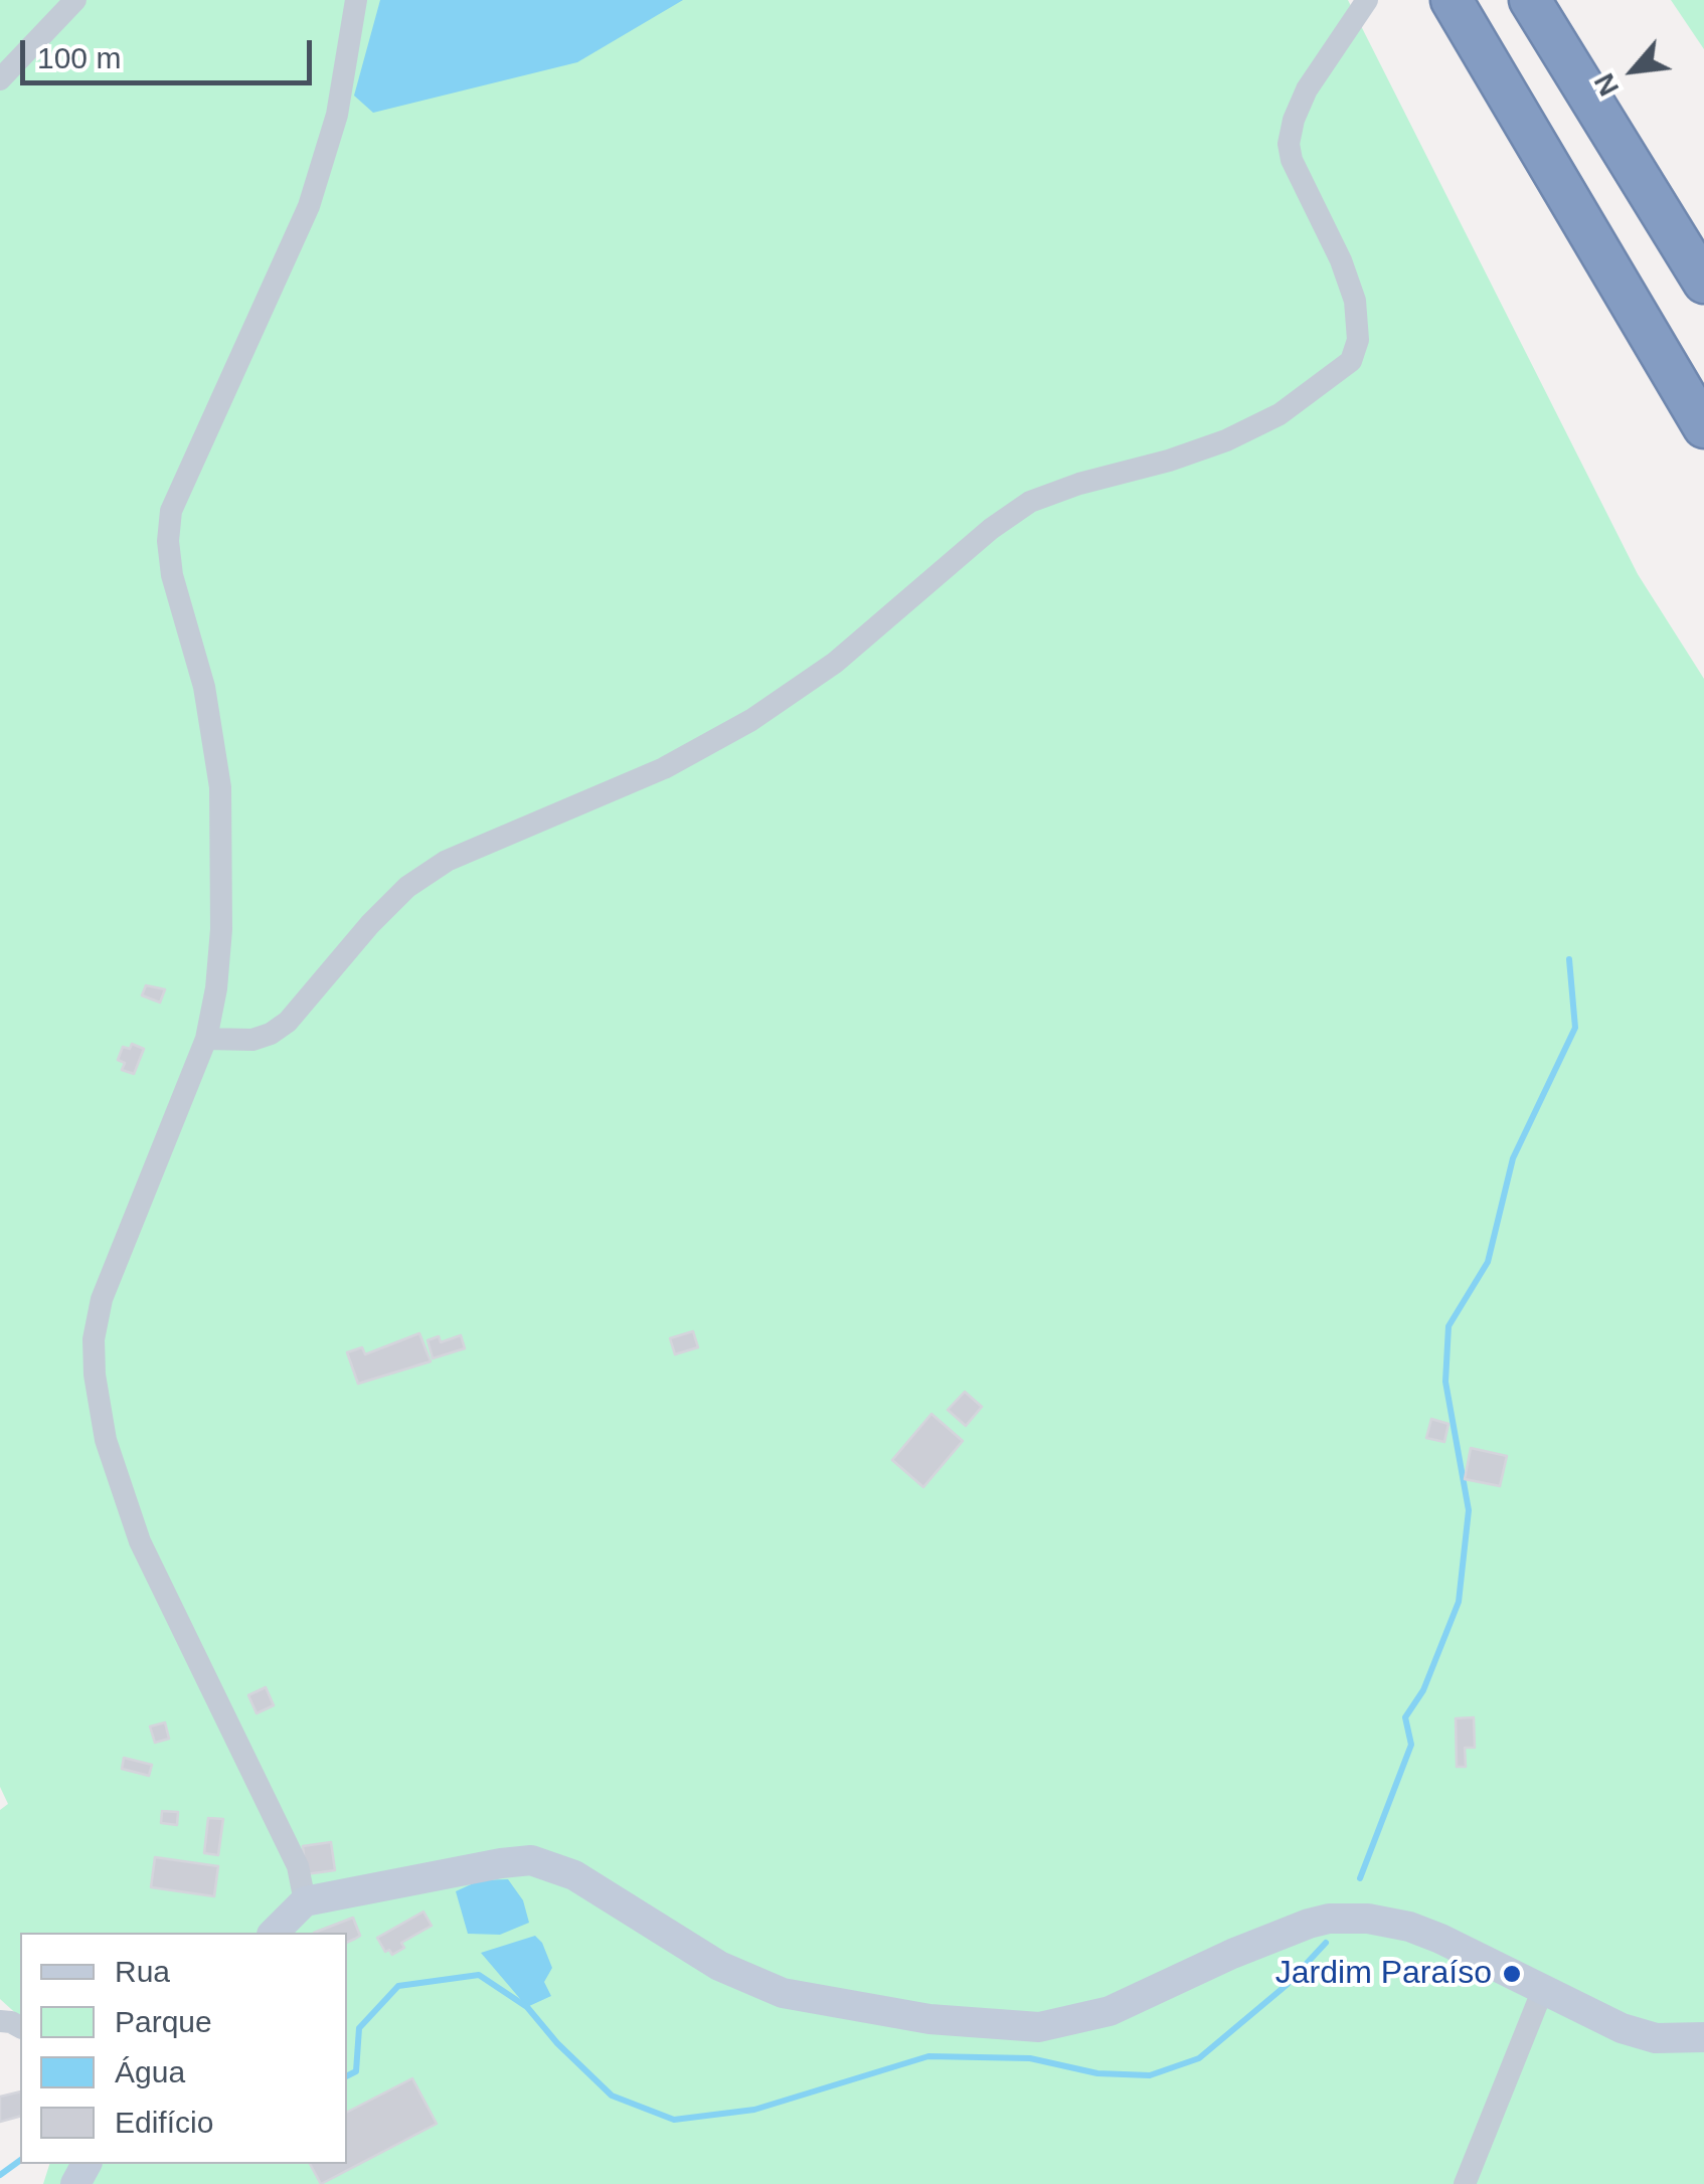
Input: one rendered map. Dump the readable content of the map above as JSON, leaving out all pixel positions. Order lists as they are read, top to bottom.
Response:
{
  "places": ["Jardim Paraíso"],
  "legend": [
    "Rua",
    "Parque",
    "Água",
    "Edifício"
  ],
  "scale_bar": "100 m",
  "north": "bottom left"
}
